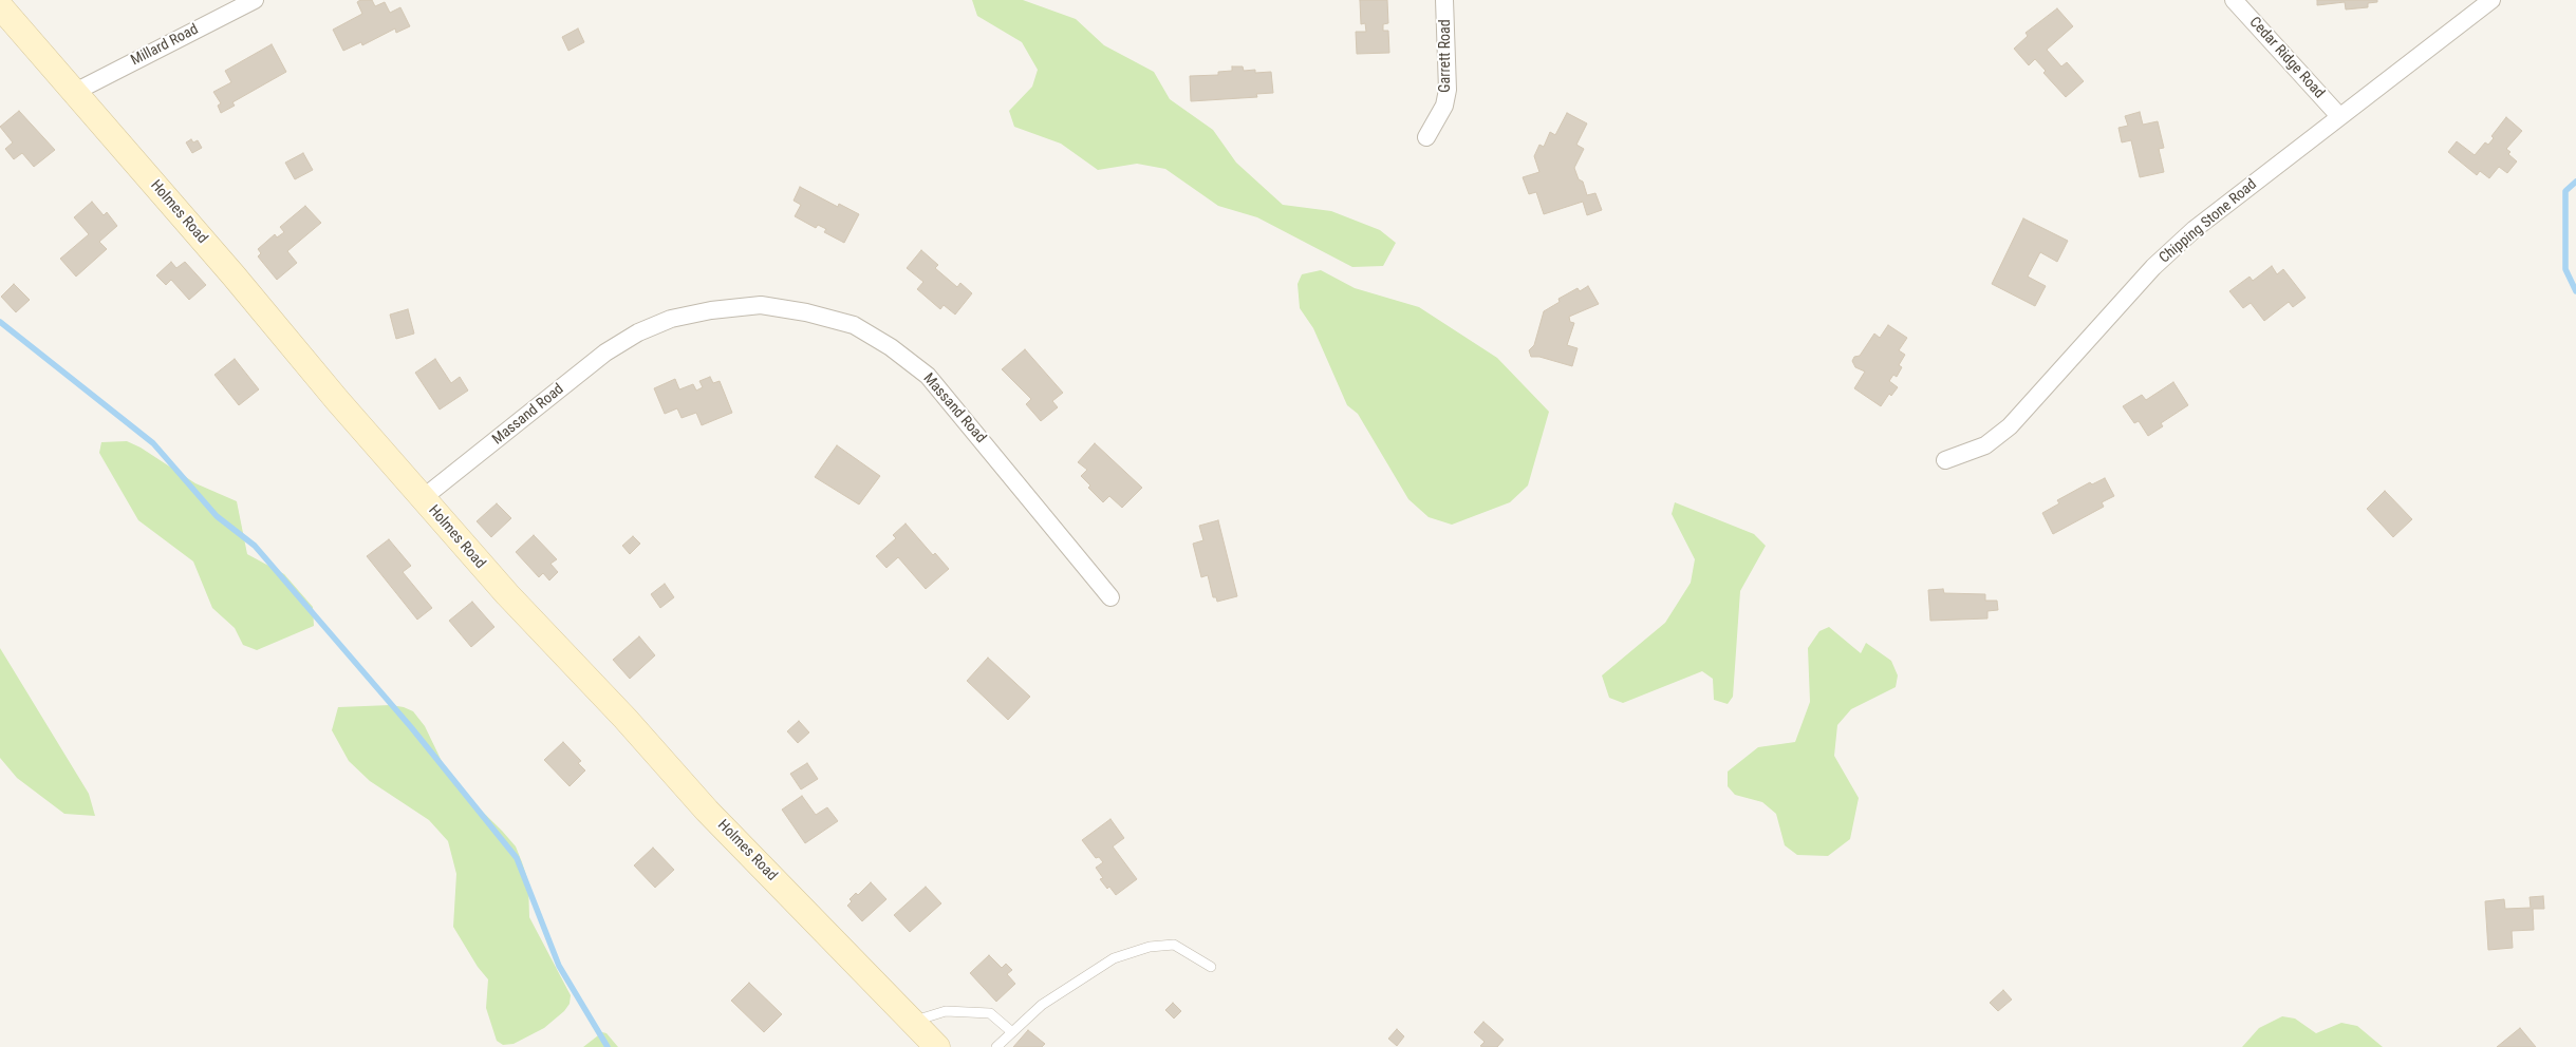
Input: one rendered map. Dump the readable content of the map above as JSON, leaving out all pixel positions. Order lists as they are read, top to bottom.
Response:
{
  "streets": {
    "street": [
      "Millard Road",
      "Garrett Road",
      "Cedar Ridge Road",
      "Holmes Road",
      "Chipping Stone Road",
      "Massand Road"
    ]
  },
  "crossings": [
    ["Millard Road", "Holmes Road"],
    ["Cedar Ridge Road", "Chipping Stone Road"],
    ["Holmes Road", "Massand Road"]
  ]
}
